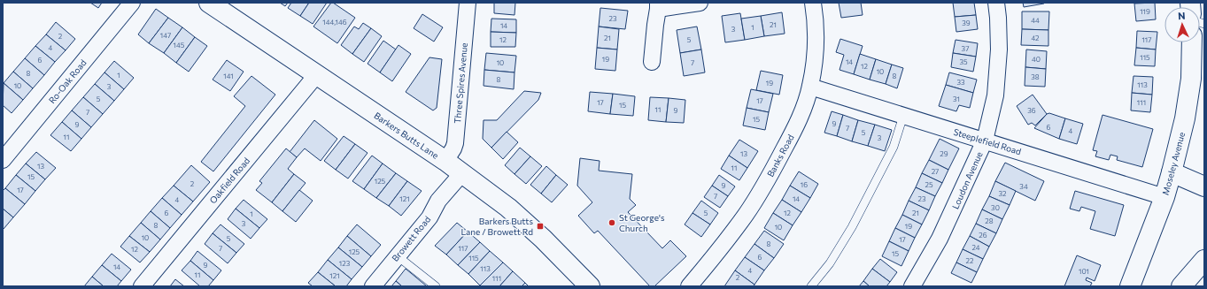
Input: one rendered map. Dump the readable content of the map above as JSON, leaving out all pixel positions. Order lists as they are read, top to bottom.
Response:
{
  "streets": {
    "street": [
      "Ro-Oak Road",
      "Three Spires Avenue",
      "Barkers Butts Lane",
      "Steeplefield Road",
      "Banks Road",
      "Moseley Avenue",
      "Oakfield Road",
      "Loudon Avenue",
      "Browett Road"
    ]
  },
  "crossings": [
    ["Three Spires Avenue", "Barkers Butts Lane"],
    ["Barkers Butts Lane", "Oakfield Road"],
    ["Barkers Butts Lane", "Browett Road"],
    ["Steeplefield Road", "Banks Road"],
    ["Steeplefield Road", "Moseley Avenue"],
    ["Steeplefield Road", "Loudon Avenue"]
  ],
  "places": {
    "other": ["St George's Church"],
    "transit": ["Barkers Butts Lane / Browett Rd"]
  },
  "house_numbers": [
    "119",
    "23",
    "44",
    "144,146",
    "39",
    "21",
    "14",
    "1",
    "3",
    "147",
    "2",
    "21",
    "42",
    "12",
    "5",
    "117",
    "145",
    "4",
    "37",
    "115",
    "19",
    "40",
    "6",
    "14",
    "35",
    "10",
    "7",
    "12",
    "10",
    "8",
    "1",
    "141",
    "8",
    "38",
    "8",
    "33",
    "19",
    "113",
    "10",
    "3",
    "5",
    "31",
    "17",
    "17",
    "111",
    "15",
    "11",
    "9",
    "36",
    "7",
    "15",
    "9",
    "9",
    "6",
    "7",
    "4",
    "5",
    "11",
    "3",
    "13",
    "29",
    "13",
    "11",
    "27",
    "15",
    "125",
    "2",
    "16",
    "25",
    "9",
    "34",
    "17",
    "32",
    "7",
    "121",
    "14",
    "23",
    "4",
    "30",
    "6",
    "5",
    "12",
    "21",
    "1",
    "28",
    "3",
    "8",
    "19",
    "10",
    "26",
    "10",
    "5",
    "17",
    "8",
    "24",
    "7",
    "117",
    "12",
    "125",
    "15",
    "6",
    "115",
    "22",
    "123",
    "9",
    "14",
    "113",
    "4",
    "101",
    "11",
    "121",
    "2",
    "111"
  ],
  "north": "top"
}
